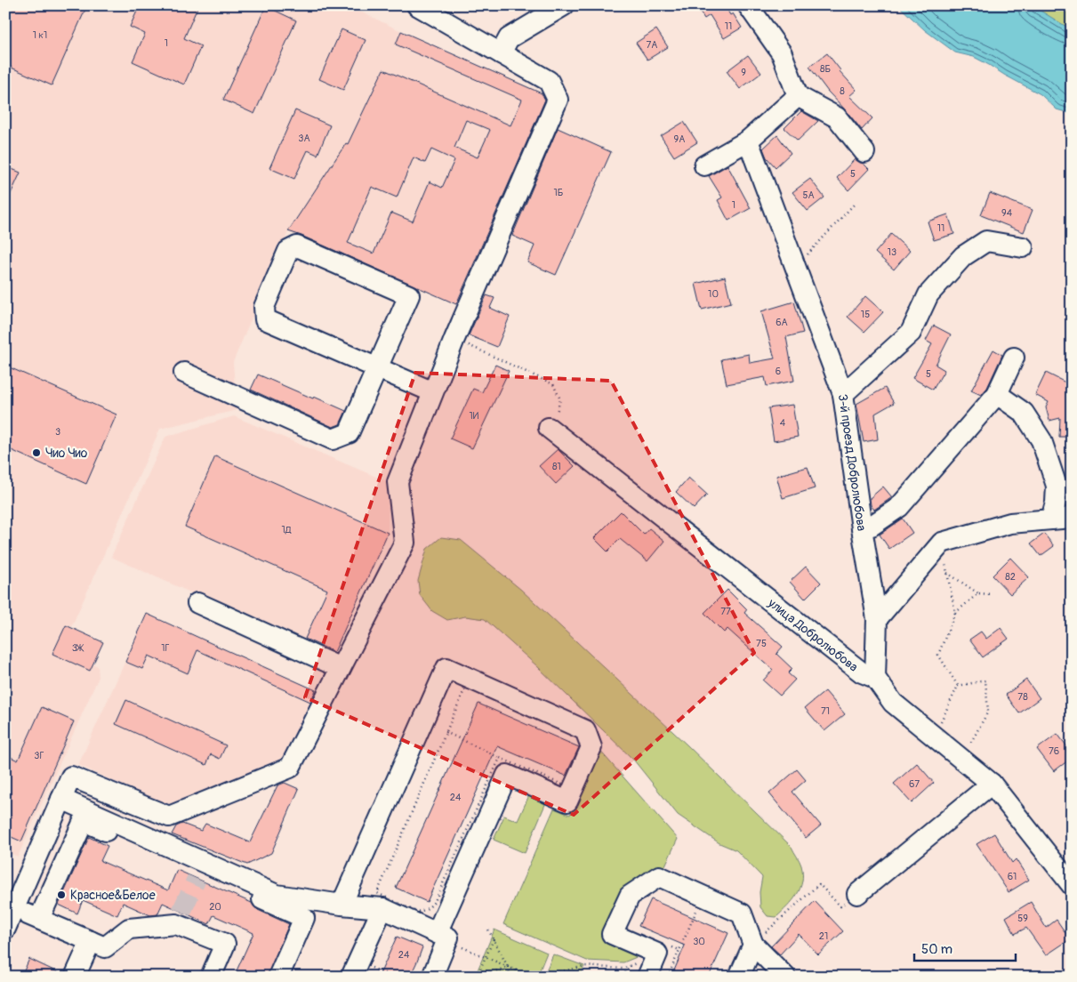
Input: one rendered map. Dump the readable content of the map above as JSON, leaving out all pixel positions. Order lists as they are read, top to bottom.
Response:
{
  "streets": {
    "street": ["3-й проезд Добролюбова", "улица Добролюбова"]
  },
  "crossings": [
    ["3-й проезд Добролюбова", "улица Добролюбова"]
  ],
  "places": ["Чио Чио", "Красное&Белое"],
  "house_numbers": [
    "11",
    "1 к1",
    "1",
    "7А",
    "8Б",
    "9",
    "8",
    "3А",
    "9А",
    "5",
    "1Б",
    "5А",
    "1",
    "94",
    "11",
    "13",
    "10",
    "15",
    "6А",
    "6",
    "5",
    "1И",
    "4",
    "3",
    "81",
    "1Д",
    "82",
    "77",
    "75",
    "3Ж",
    "1Г",
    "78",
    "71",
    "76",
    "3Г",
    "67",
    "24",
    "61",
    "20",
    "59",
    "21",
    "30",
    "24"
  ],
  "scale_bar": "50 m"
}
